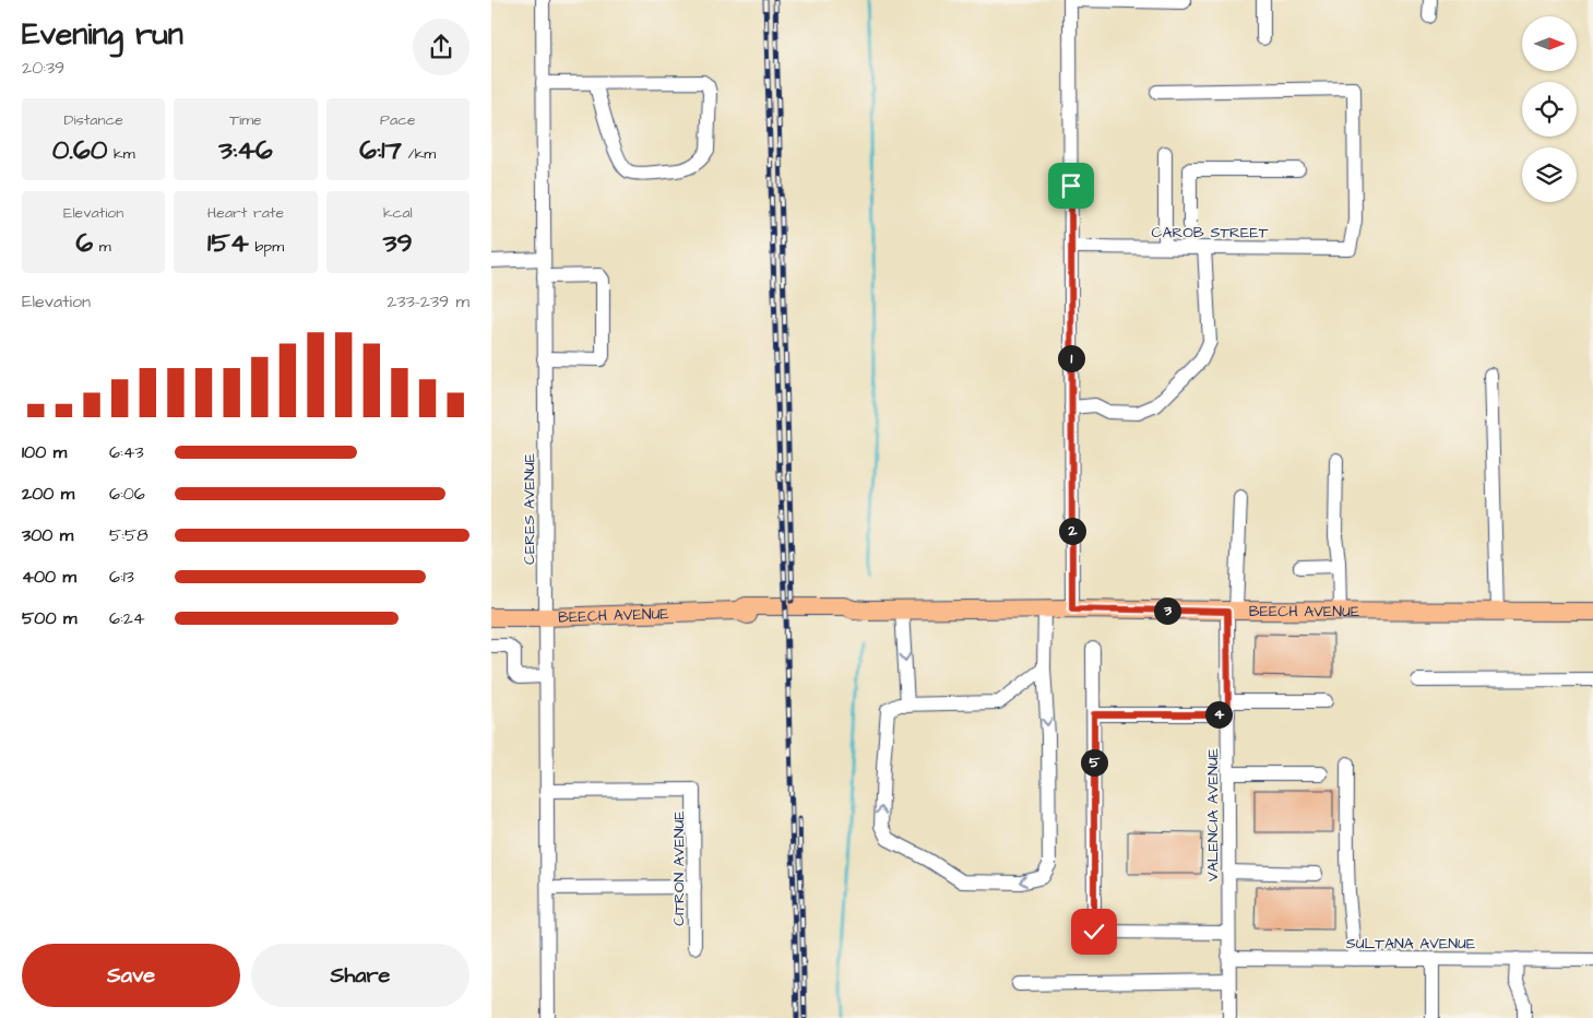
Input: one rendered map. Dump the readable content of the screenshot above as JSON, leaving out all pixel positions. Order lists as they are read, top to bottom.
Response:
{
  "streets": {
    "main road": ["BEECH AVENUE"],
    "street": [
      "CAROB STREET",
      "CERES AVENUE",
      "VALENCIA AVENUE",
      "CITRON AVENUE",
      "SULTANA AVENUE"
    ]
  },
  "crossings": [
    ["CERES AVENUE", "BEECH AVENUE"],
    ["CERES AVENUE", "CITRON AVENUE"],
    ["BEECH AVENUE", "VALENCIA AVENUE"],
    ["VALENCIA AVENUE", "SULTANA AVENUE"]
  ],
  "north": "right",
  "page": {
    "heading": ["Evening run", "20:39"],
    "stats": [
      ["Distance", "0.60 km"],
      ["Time", "3:46"],
      ["Pace", "6:17 /km"],
      ["Elevation", "6 m"],
      ["Heart rate", "154 bpm"],
      ["kcal", "39"]
    ],
    "chart": ["Elevation", "233–239 m"],
    "pins": [
      "1",
      "2",
      "3",
      "4",
      "5"
    ],
    "list": [
      {
        "name": "100 m",
        "note": "6:43"
      },
      {
        "name": "200 m",
        "note": "6:06"
      },
      {
        "name": "300 m",
        "note": "5:58"
      },
      {
        "name": "400 m",
        "note": "6:13"
      },
      {
        "name": "500 m",
        "note": "6:24"
      }
    ],
    "buttons": ["Save", "Share"]
  }
}
